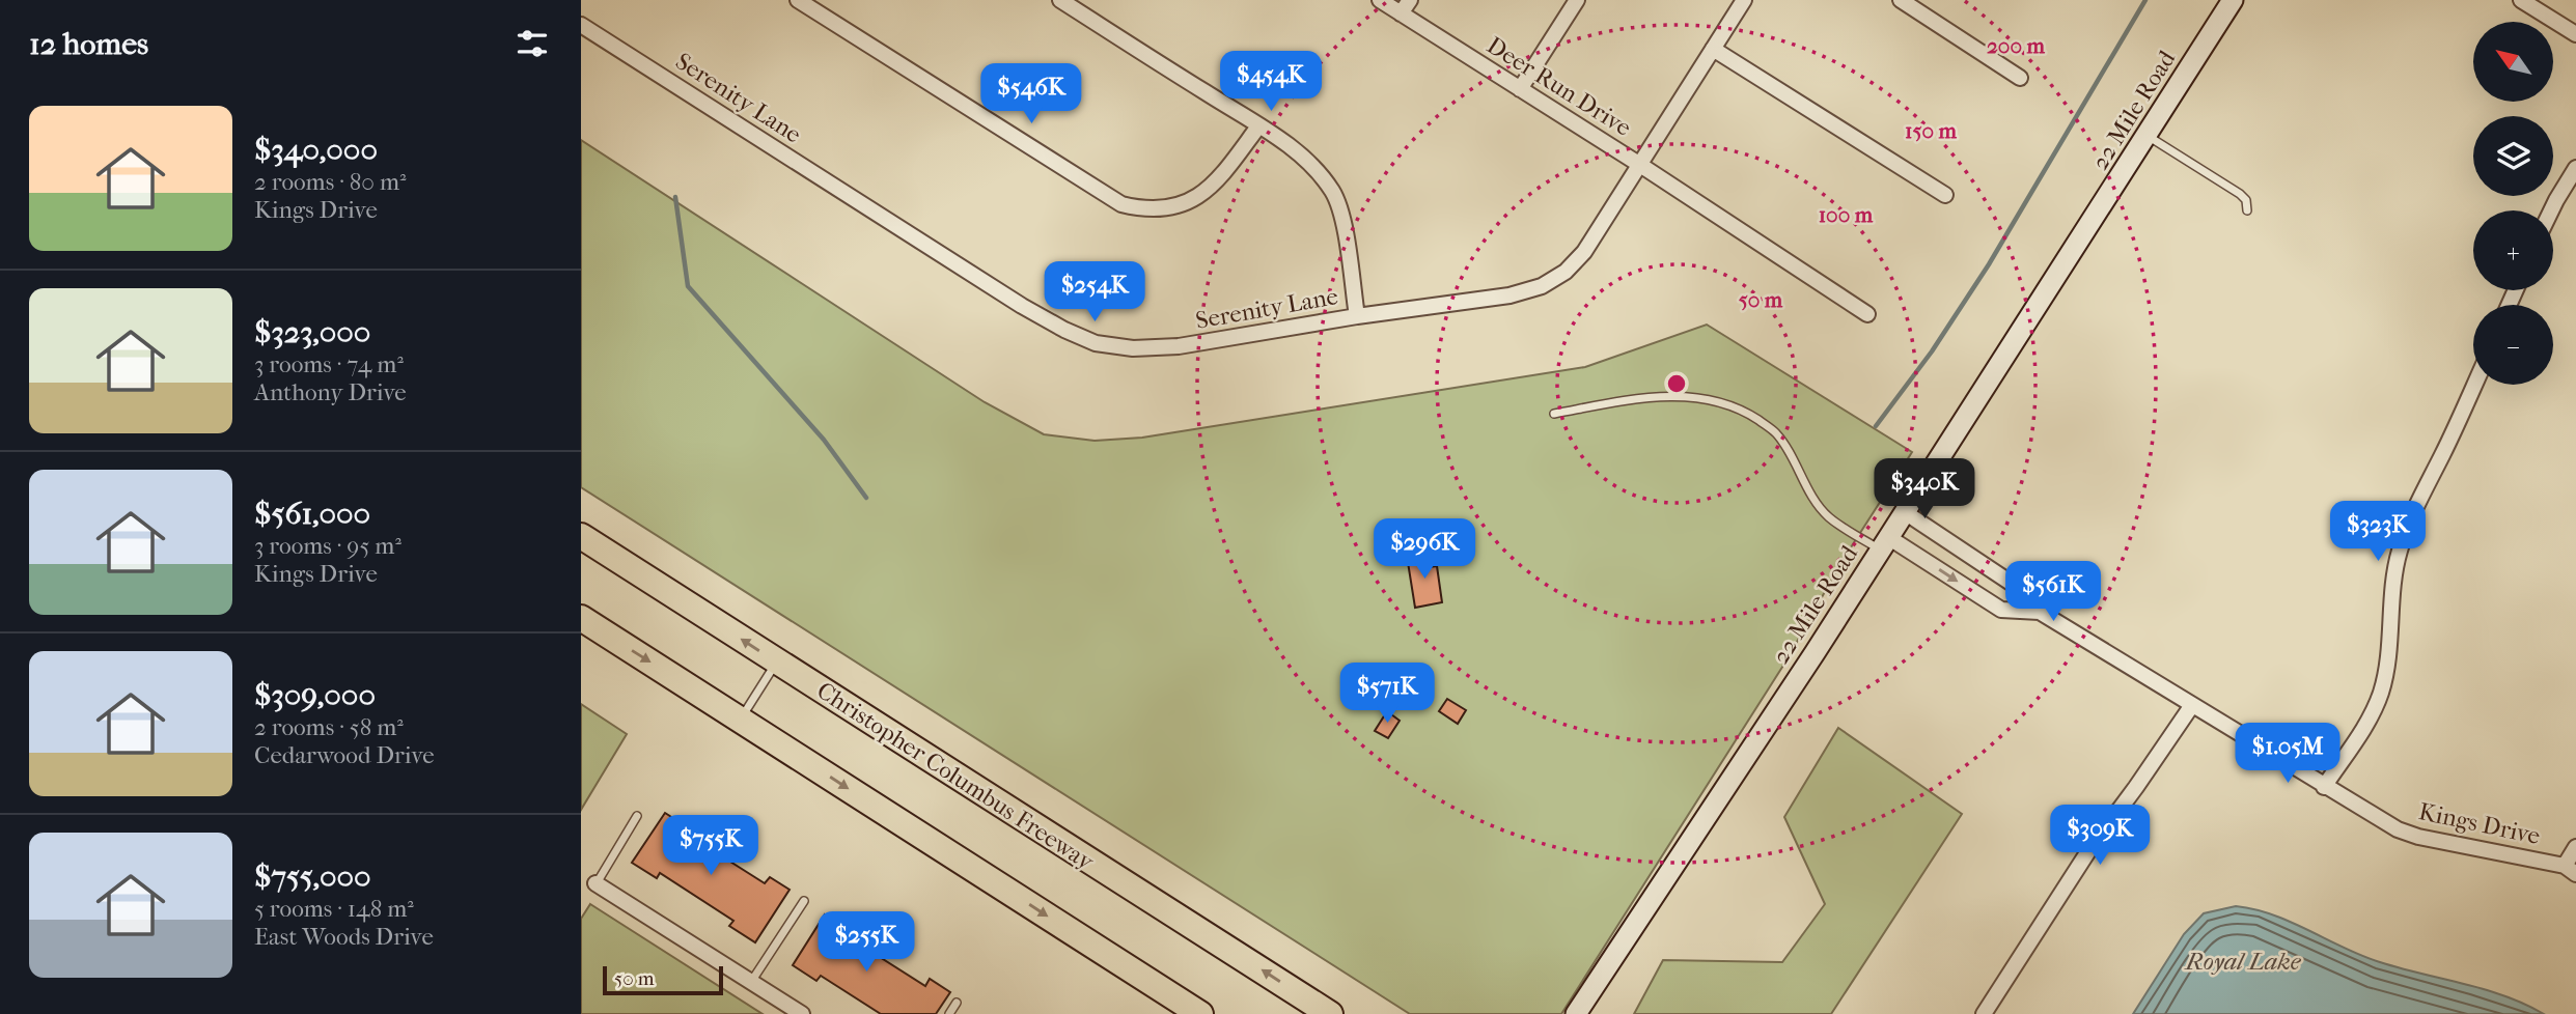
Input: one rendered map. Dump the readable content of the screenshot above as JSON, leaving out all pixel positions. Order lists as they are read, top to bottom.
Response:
{
  "streets": {
    "highway": ["Christopher Columbus Freeway"],
    "street": [
      "Deer Run Drive",
      "Serenity Lane",
      "22 Mile Road",
      "Kings Drive"
    ]
  },
  "crossings": [
    ["Deer Run Drive", "Serenity Lane"],
    ["22 Mile Road", "Kings Drive"]
  ],
  "water": ["Royal Lake"],
  "scale_bar": "50 m",
  "north": "top left",
  "page": {
    "heading": "12 homes",
    "map_buttons": ["+", "−"],
    "price": [
      "$454K",
      "$546K",
      "$254K",
      "$340K",
      "$323K",
      "$296K",
      "$561K",
      "$571K",
      "$1.05M",
      "$309K",
      "$755K",
      "$255K"
    ],
    "list": [
      {
        "name": "$340,000",
        "note": "2 rooms · 80 m² · Kings Drive"
      },
      {
        "name": "$323,000",
        "note": "3 rooms · 74 m² · Anthony Drive"
      },
      {
        "name": "$561,000",
        "note": "3 rooms · 95 m² · Kings Drive"
      },
      {
        "name": "$309,000",
        "note": "2 rooms · 58 m² · Cedarwood Drive"
      },
      {
        "name": "$755,000",
        "note": "5 rooms · 148 m² · East Woods Drive"
      }
    ],
    "scale": "50 m"
  },
  "rings": [
    "200 m",
    "150 m",
    "100 m",
    "50 m"
  ]
}
